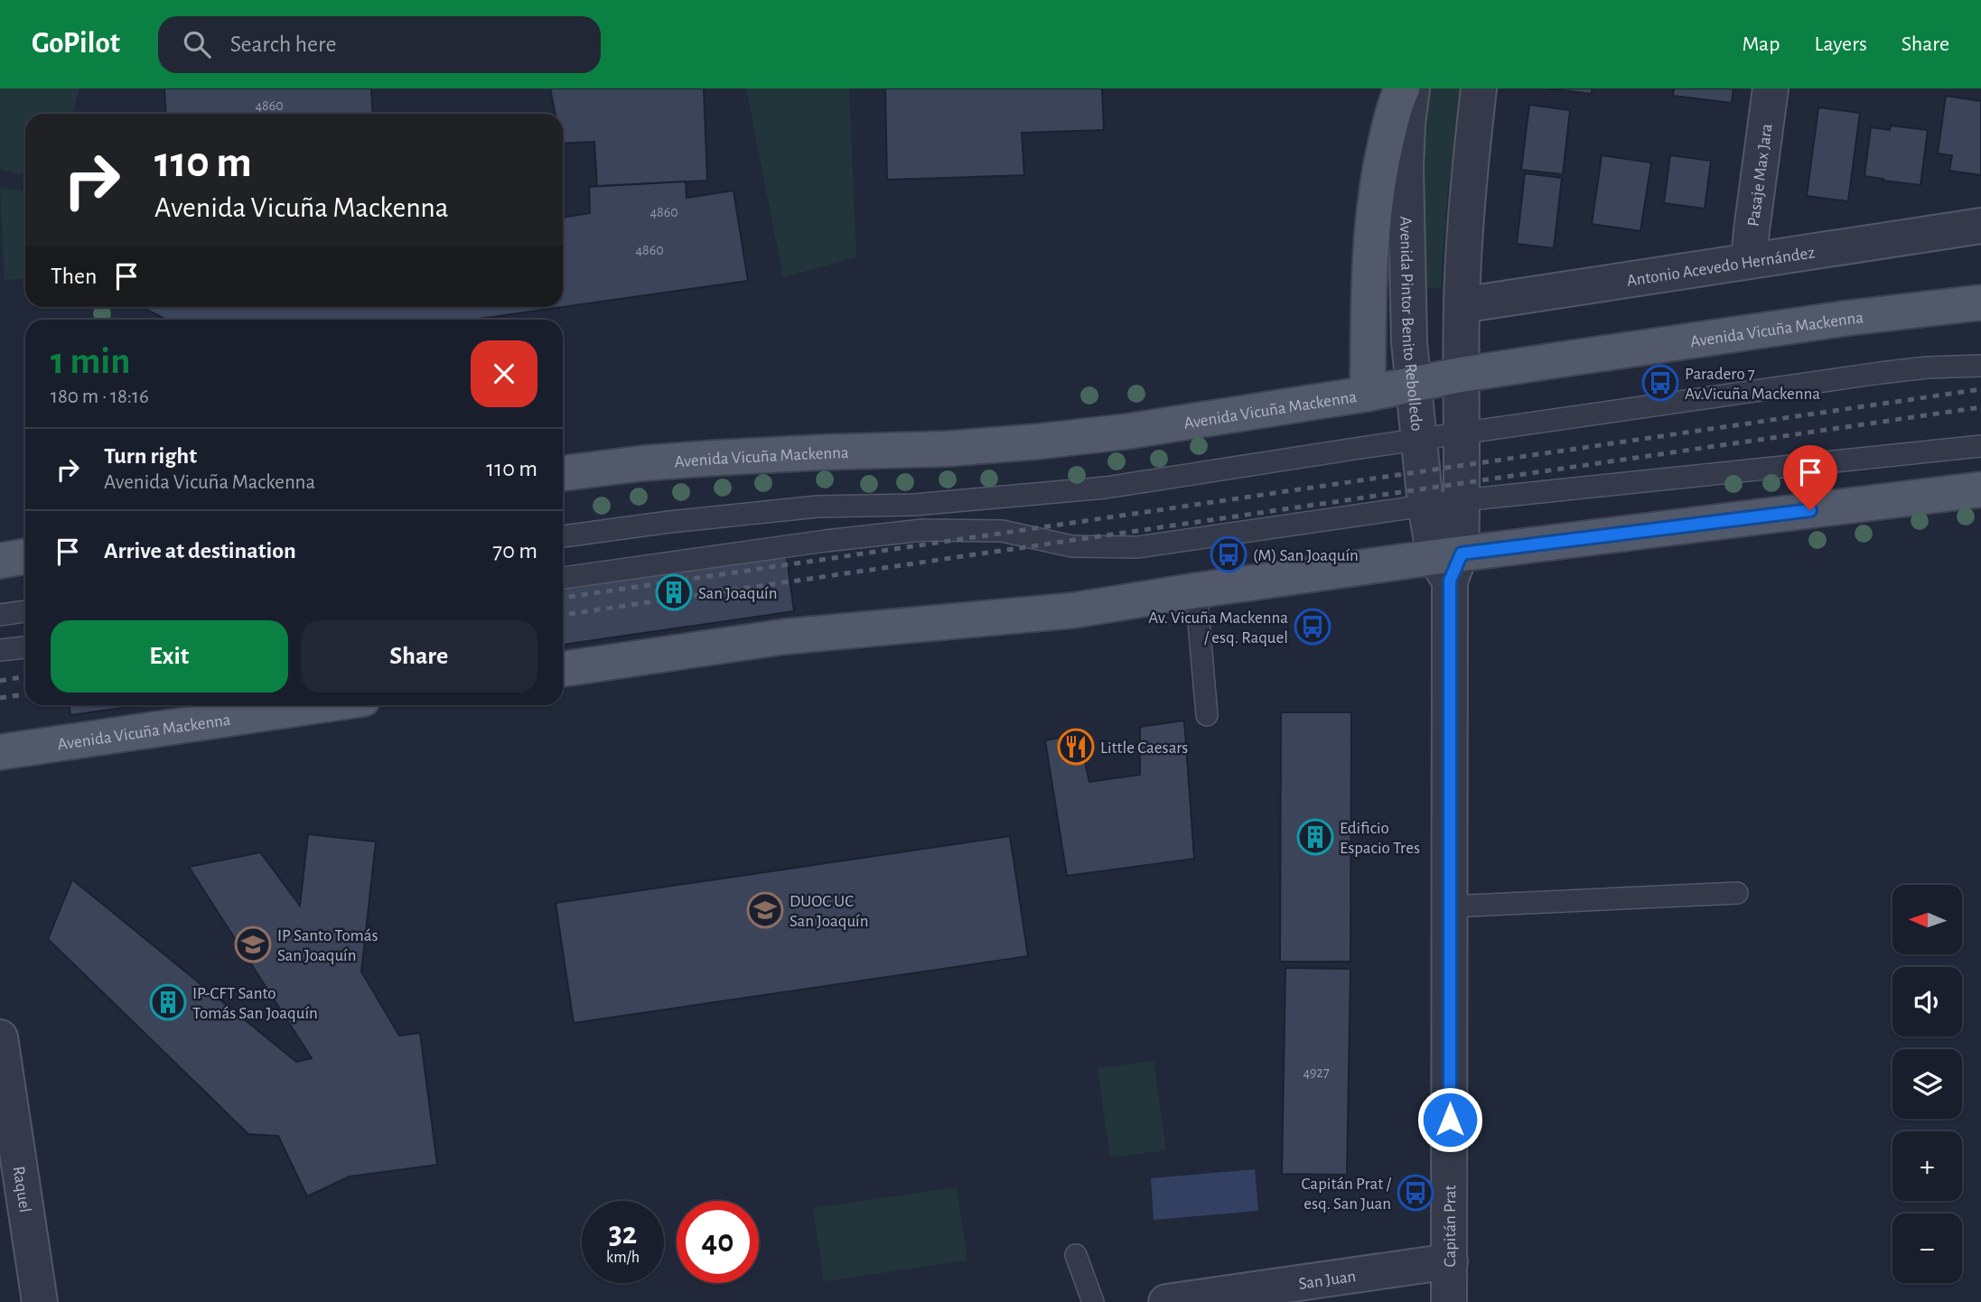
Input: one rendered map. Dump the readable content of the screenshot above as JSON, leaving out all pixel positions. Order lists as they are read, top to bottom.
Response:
{
  "streets": {
    "main road": ["Avenida Vicuña Mackenna"],
    "street": [
      "Pasaje Max Jara",
      "Antonio Acevedo Hernández",
      "Avenida Pintor Benito Rebolledo",
      "Raquel",
      "Capitán Prat",
      "San Juan"
    ]
  },
  "crossings": [
    ["Pasaje Max Jara", "Antonio Acevedo Hernández"],
    ["Avenida Pintor Benito Rebolledo", "Avenida Vicuña Mackenna"],
    ["Avenida Pintor Benito Rebolledo", "Capitán Prat"],
    ["Capitán Prat", "San Juan"]
  ],
  "places": {
    "bus stop": [
      "Paradero 7 Av.Vicuña Mackenna",
      "(M) San Joaquín",
      "Av. Vicuña Mackenna / esq. Raquel",
      "Capitán Prat / esq. San Juan"
    ],
    "building": ["San Joaquín", "Edificio Espacio Tres", "IP-CFT Santo Tomás San Joaquín"],
    "restaurant": ["Little Caesars"],
    "school or university": ["DUOC UC San Joaquín", "IP Santo Tomás San Joaquín"]
  },
  "house_numbers": [
    "4860",
    "4860",
    "4860",
    "4927"
  ],
  "north": "left",
  "page": {
    "header": "GoPilot",
    "search": "Search here",
    "nav": ["Map", "Layers", "Share"],
    "turn": ["110 m", "Avenida Vicuña Mackenna"],
    "then": "Then",
    "heading": ["1 min", "180 m · 18:16"],
    "list": [
      {
        "name": "Turn right",
        "note": "Avenida Vicuña Mackenna",
        "value": "110 m"
      },
      {
        "name": "Arrive at destination",
        "value": "70 m"
      }
    ],
    "buttons": ["Exit", "Share"],
    "map_buttons": ["+", "−"],
    "speed": "32 km/h",
    "limit": "40"
  }
}
